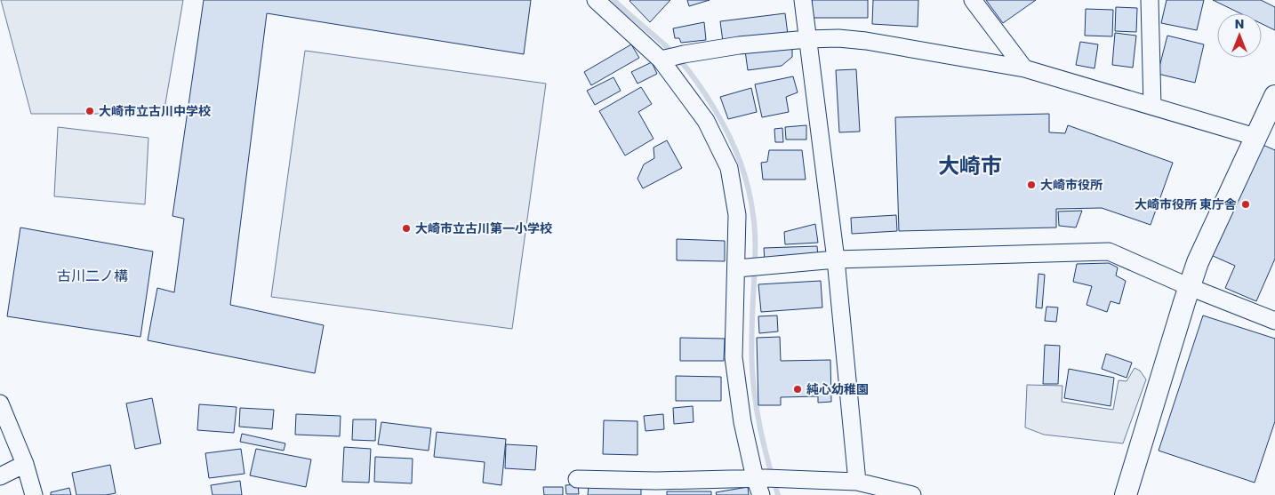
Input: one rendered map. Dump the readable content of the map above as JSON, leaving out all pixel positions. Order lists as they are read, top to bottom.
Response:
{
  "districts": ["大崎市", "古川二ノ構"],
  "places": [
    "大崎市立古川中学校",
    "大崎市役所",
    "大崎市役所 東庁舎",
    "大崎市立古川第一小学校",
    "純心幼稚園"
  ],
  "north": "top"
}
